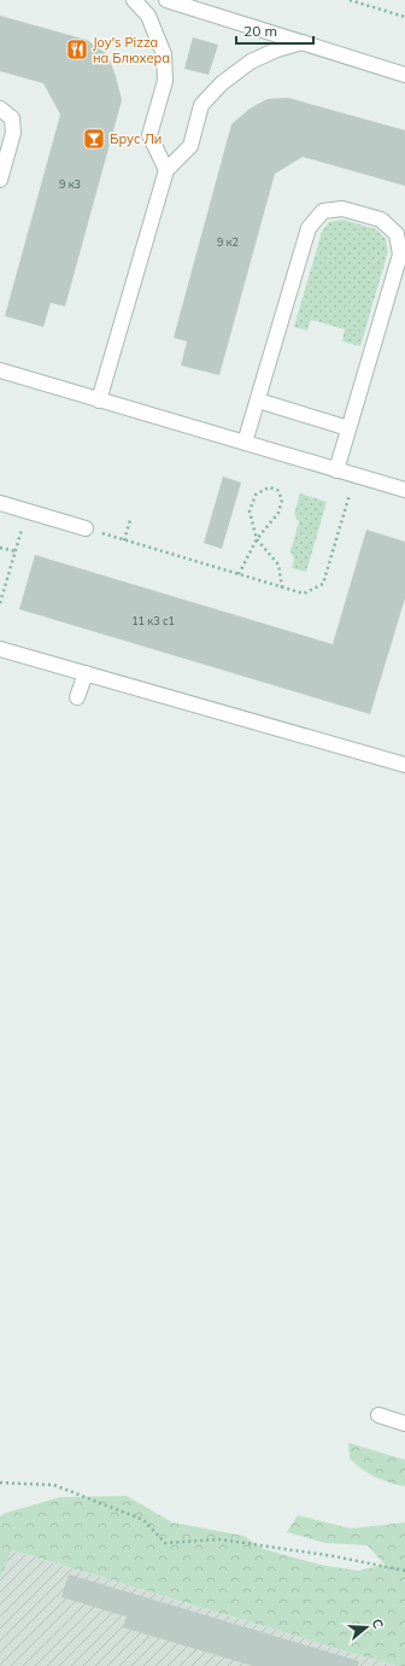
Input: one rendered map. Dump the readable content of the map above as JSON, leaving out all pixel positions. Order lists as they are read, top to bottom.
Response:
{
  "places": {
    "restaurant": ["Joy's Pizza на Блюхера"],
    "bar": ["Брус Ли"]
  },
  "house_numbers": ["9 к3", "9 к2", "11 к3 с1"],
  "scale_bar": "20 m",
  "north": "right"
}
